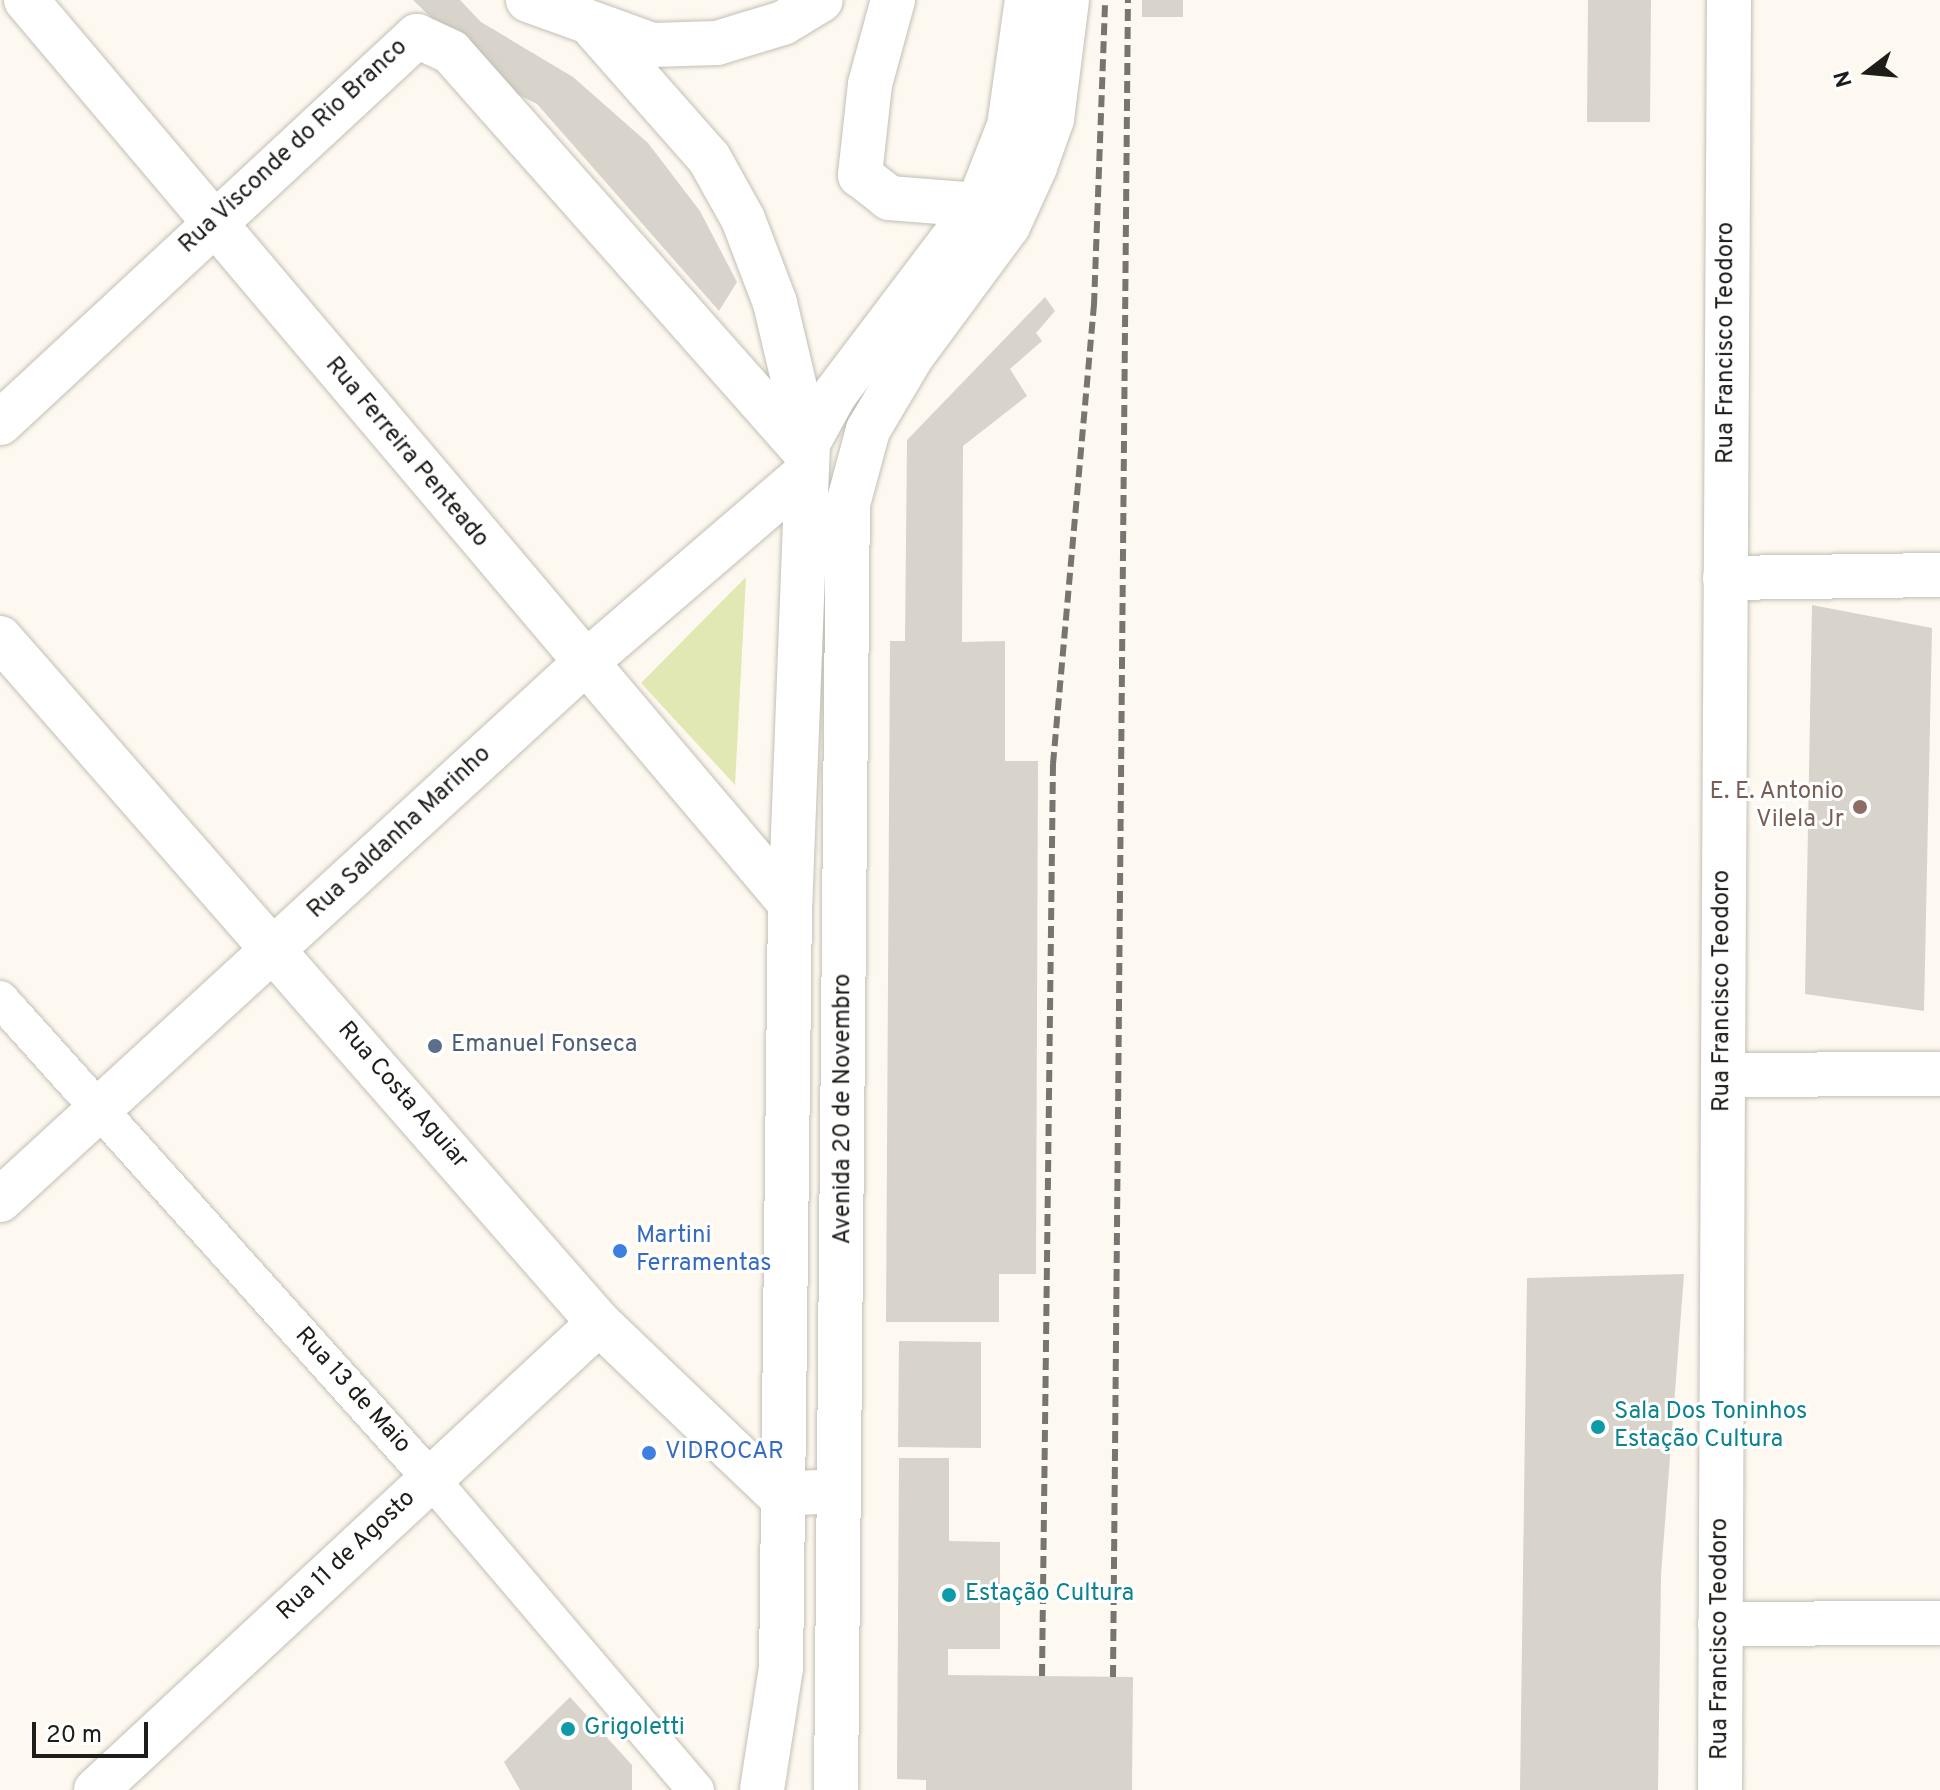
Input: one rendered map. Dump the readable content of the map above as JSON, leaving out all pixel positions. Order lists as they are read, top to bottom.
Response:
{
  "streets": {
    "street": [
      "Rua Visconde do Rio Branco",
      "Rua Francisco Teodoro",
      "Rua Ferreira Penteado",
      "Rua Saldanha Marinho",
      "Rua Costa Aguiar",
      "Avenida 20 de Novembro",
      "Rua 13 de Maio",
      "Rua 11 de Agosto"
    ]
  },
  "crossings": [
    ["Rua Visconde do Rio Branco", "Rua Ferreira Penteado"],
    ["Rua Visconde do Rio Branco", "Rua Saldanha Marinho"],
    ["Rua Ferreira Penteado", "Rua Saldanha Marinho"],
    ["Rua Saldanha Marinho", "Rua Costa Aguiar"],
    ["Rua Saldanha Marinho", "Rua 13 de Maio"],
    ["Rua Costa Aguiar", "Rua 11 de Agosto"],
    ["Rua 13 de Maio", "Rua 11 de Agosto"]
  ],
  "places": [
    "E. E. Antonio Vilela Jr",
    "Emanuel Fonseca",
    "Martini Ferramentas",
    "Sala Dos Toninhos Estação Cultura",
    "VIDROCAR",
    "Estação Cultura",
    "Grigoletti"
  ],
  "scale_bar": "20 m",
  "north": "left"
}
